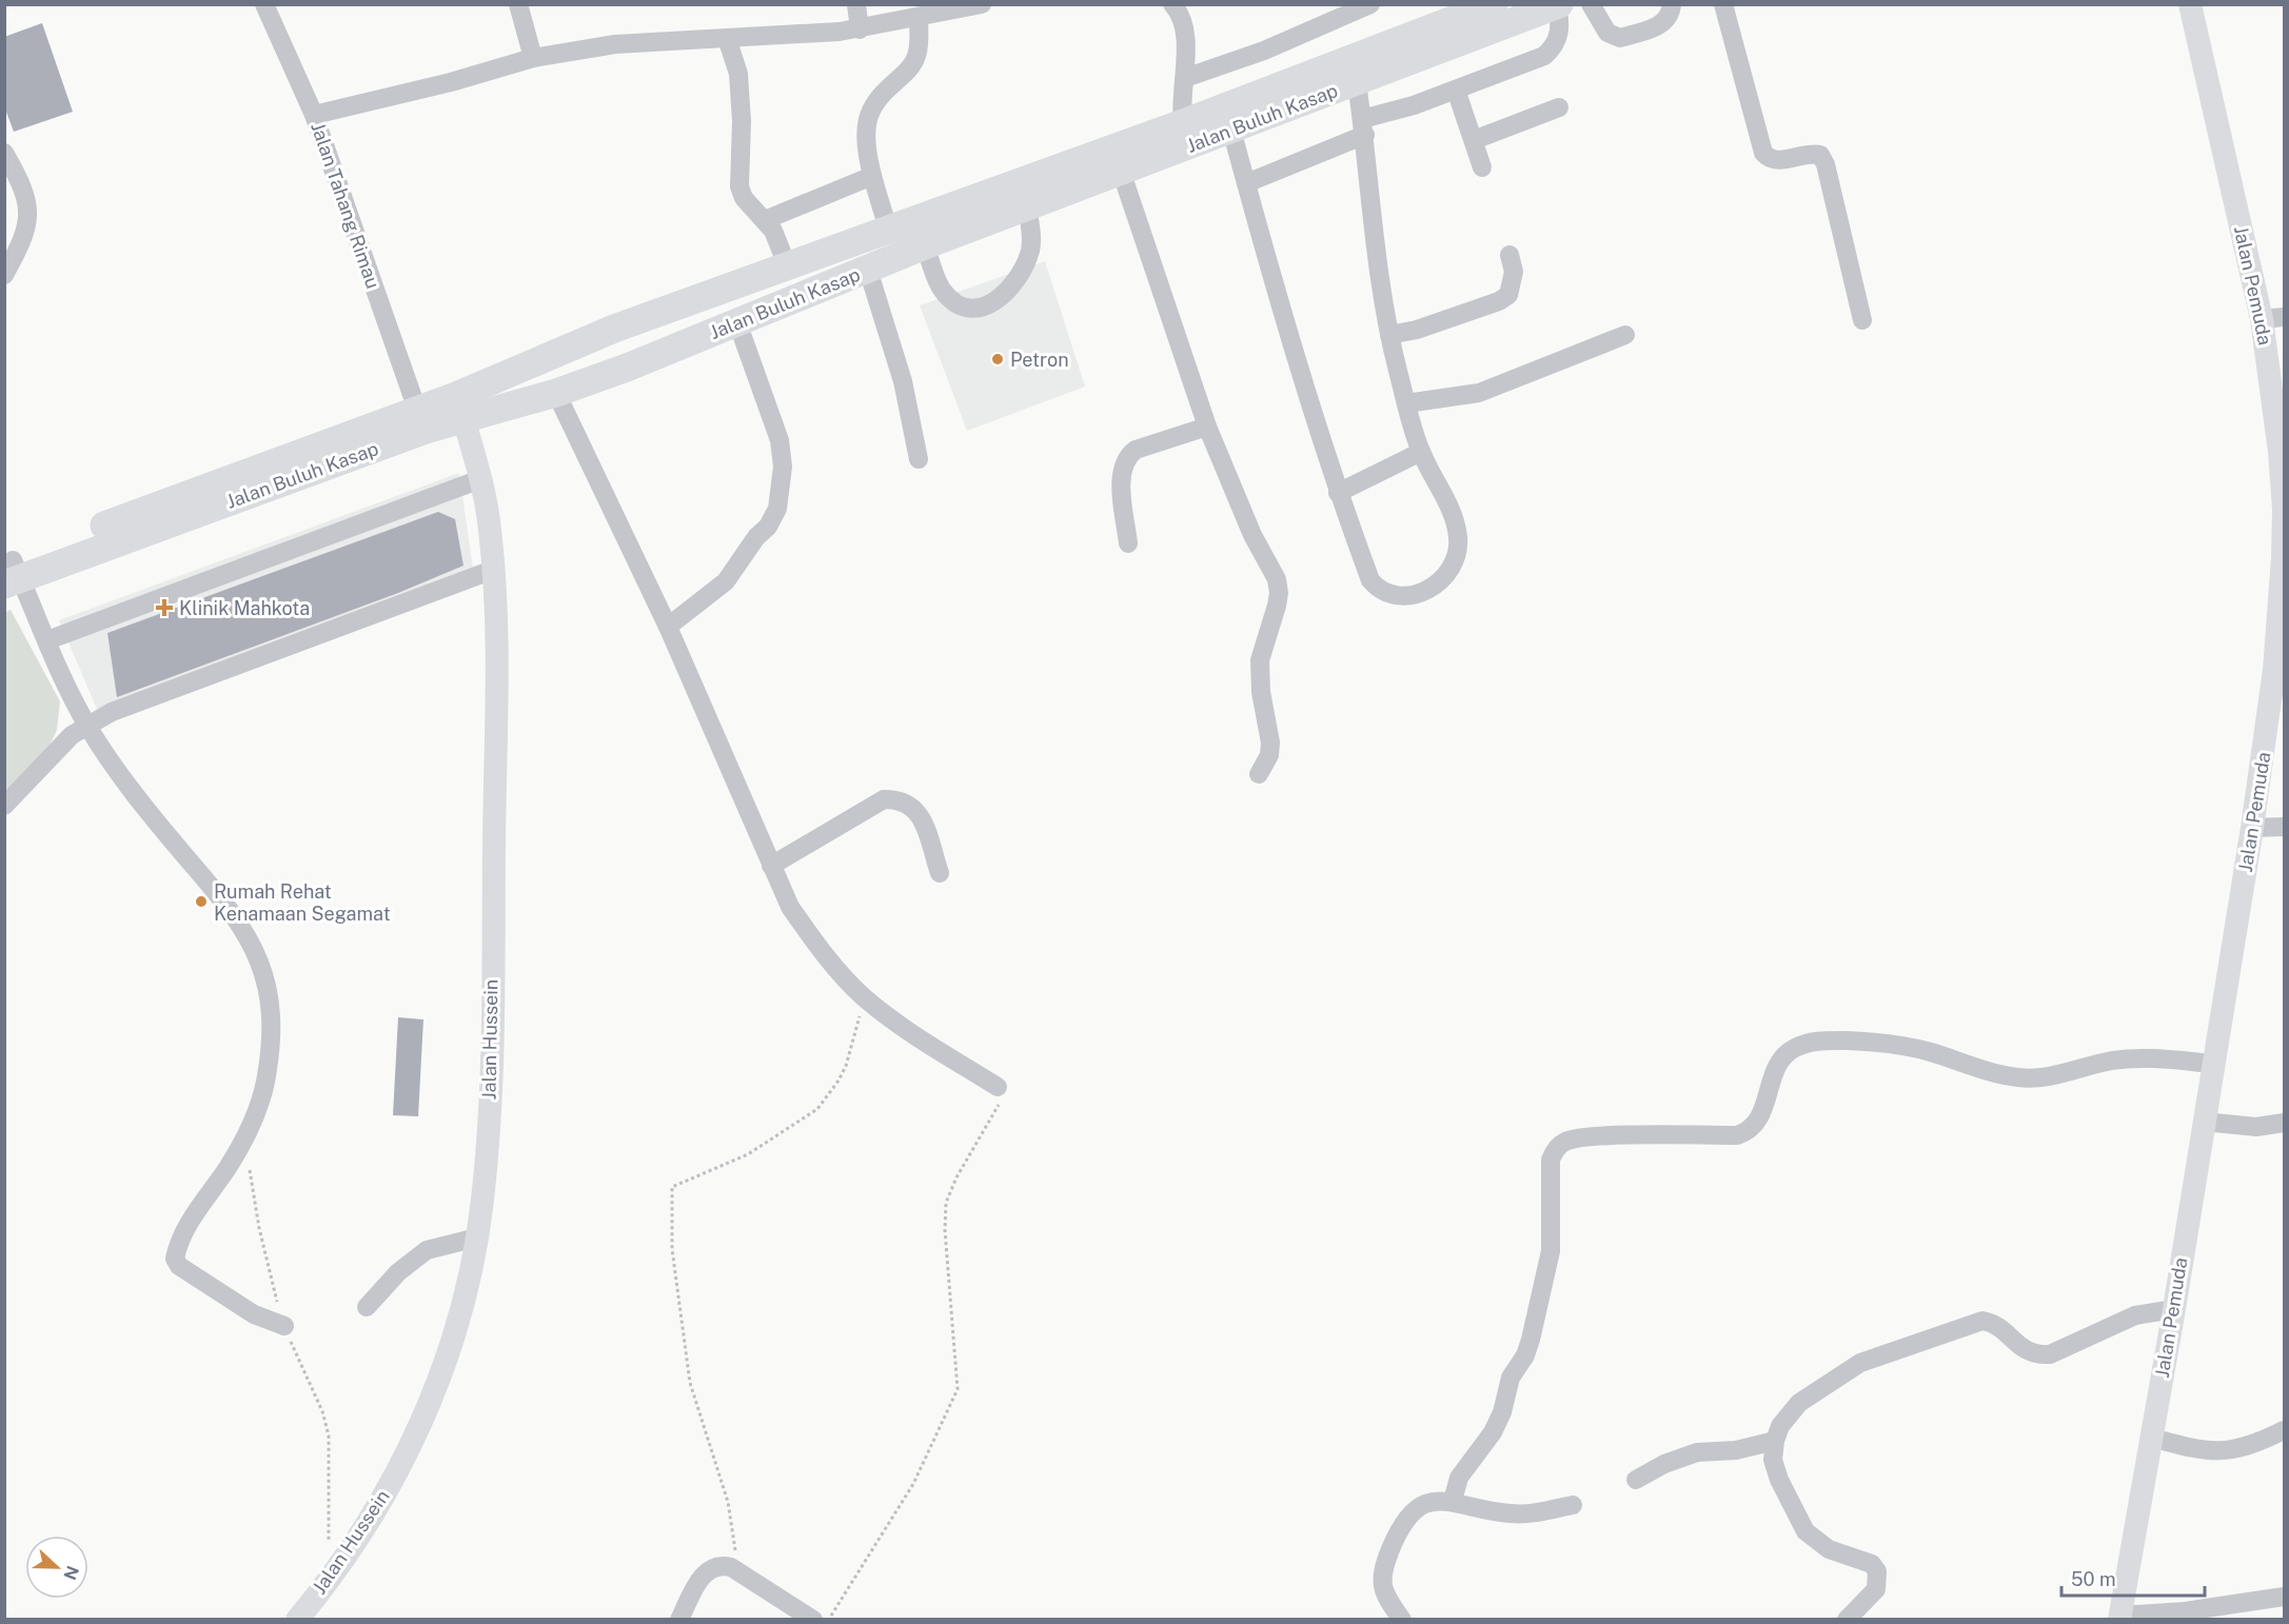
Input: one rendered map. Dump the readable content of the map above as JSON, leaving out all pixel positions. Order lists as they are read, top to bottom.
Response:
{
  "streets": {
    "highway": ["Jalan Buluh Kasap"],
    "main road": ["Jalan Pemuda", "Jalan Hussein"],
    "street": ["Jalan Tahang Rimau"]
  },
  "crossings": [
    ["Jalan Buluh Kasap", "Jalan Tahang Rimau"],
    ["Jalan Buluh Kasap", "Jalan Hussein"]
  ],
  "places": {
    "other": ["Petron", "Rumah Rehat Kenamaan Segamat"],
    "health": ["Klinik Mahkota"]
  },
  "scale_bar": "50 m",
  "north": "right"
}
